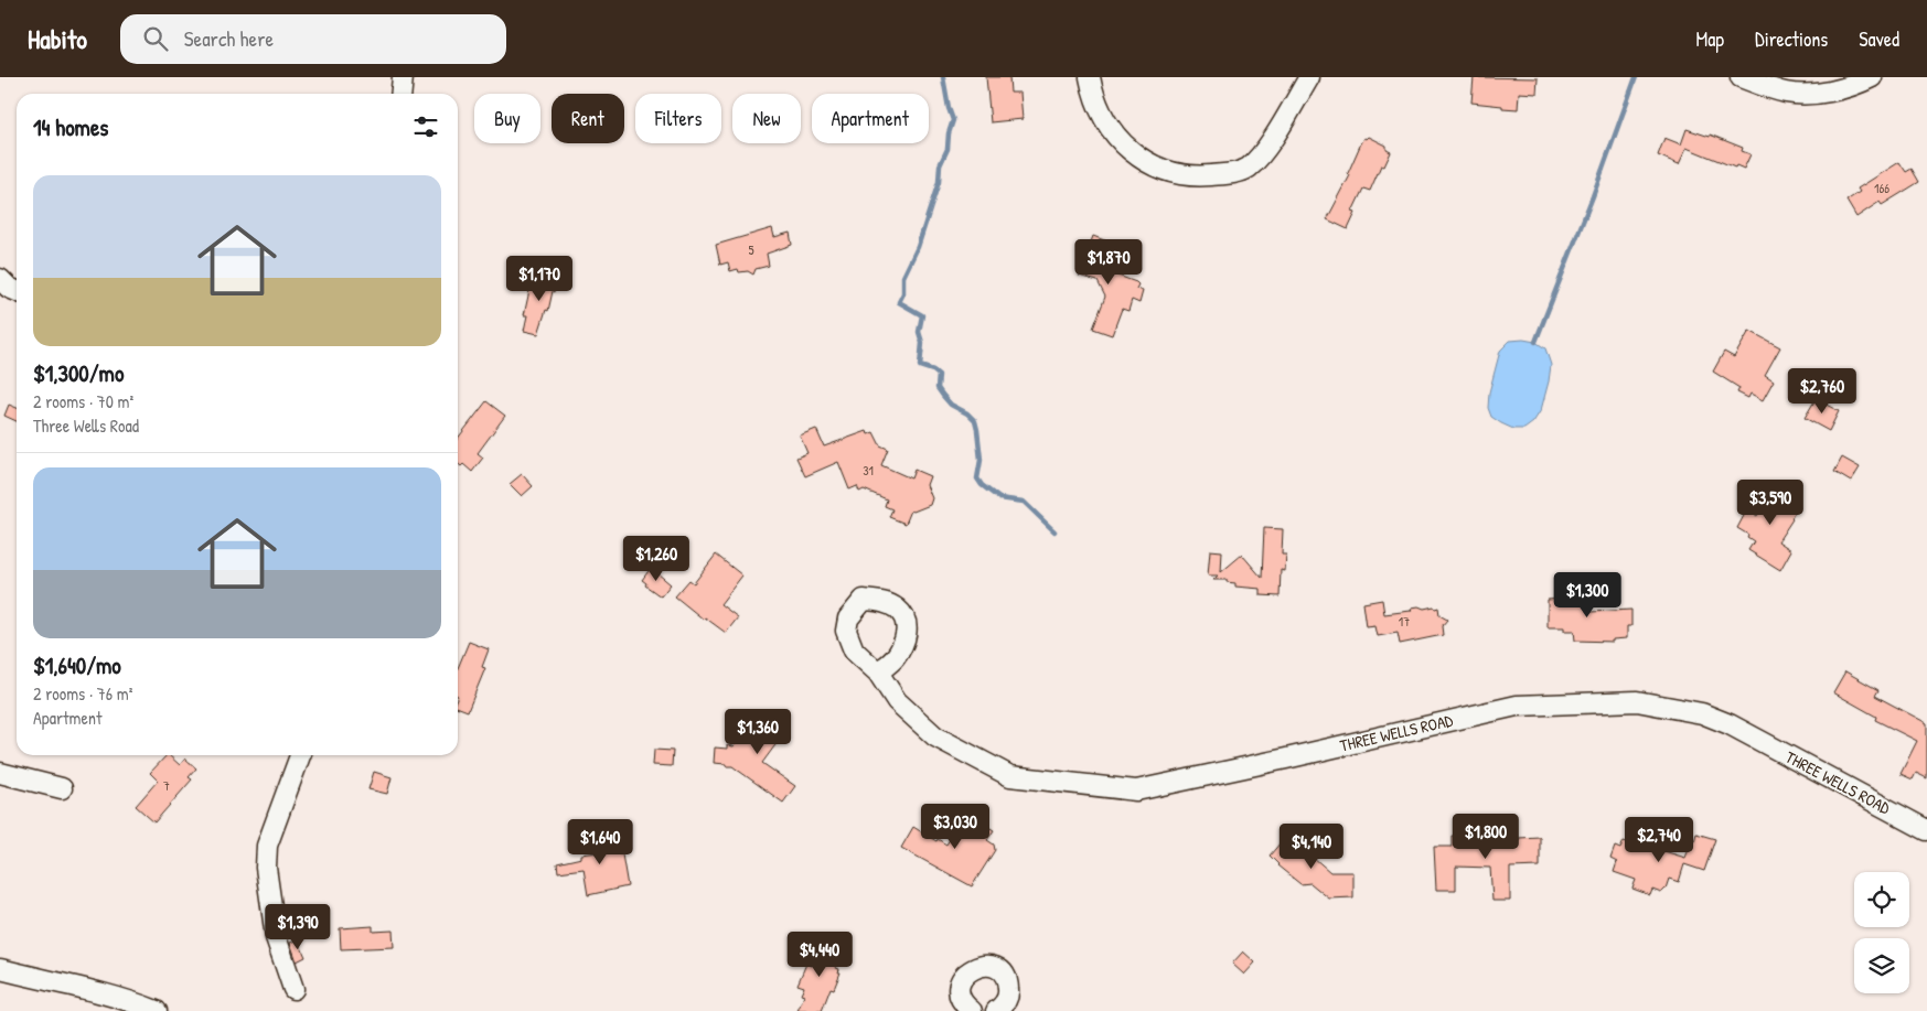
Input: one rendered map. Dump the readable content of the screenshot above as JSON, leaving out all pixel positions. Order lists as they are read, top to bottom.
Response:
{
  "streets": {
    "street": ["THREE WELLS ROAD"]
  },
  "house_numbers": [
    "166",
    "5",
    "31",
    "17",
    "7"
  ],
  "page": {
    "header": "Habito",
    "search": "Search here",
    "nav": ["Map", "Directions", "Saved"],
    "chip": [
      "Buy",
      "Rent",
      "Filters",
      "New",
      "Apartment"
    ],
    "heading": "14 homes",
    "list": [
      {
        "name": "$1,300/mo",
        "note": "2 rooms · 70 m² · Three Wells Road"
      },
      {
        "name": "$1,640/mo",
        "note": "2 rooms · 76 m² · Apartment"
      }
    ],
    "price": [
      "$1,870",
      "$1,170",
      "$2,760",
      "$3,590",
      "$1,260",
      "$1,300",
      "$1,360",
      "$3,030",
      "$1,800",
      "$2,740",
      "$1,640",
      "$4,140",
      "$1,390",
      "$4,440"
    ]
  }
}
